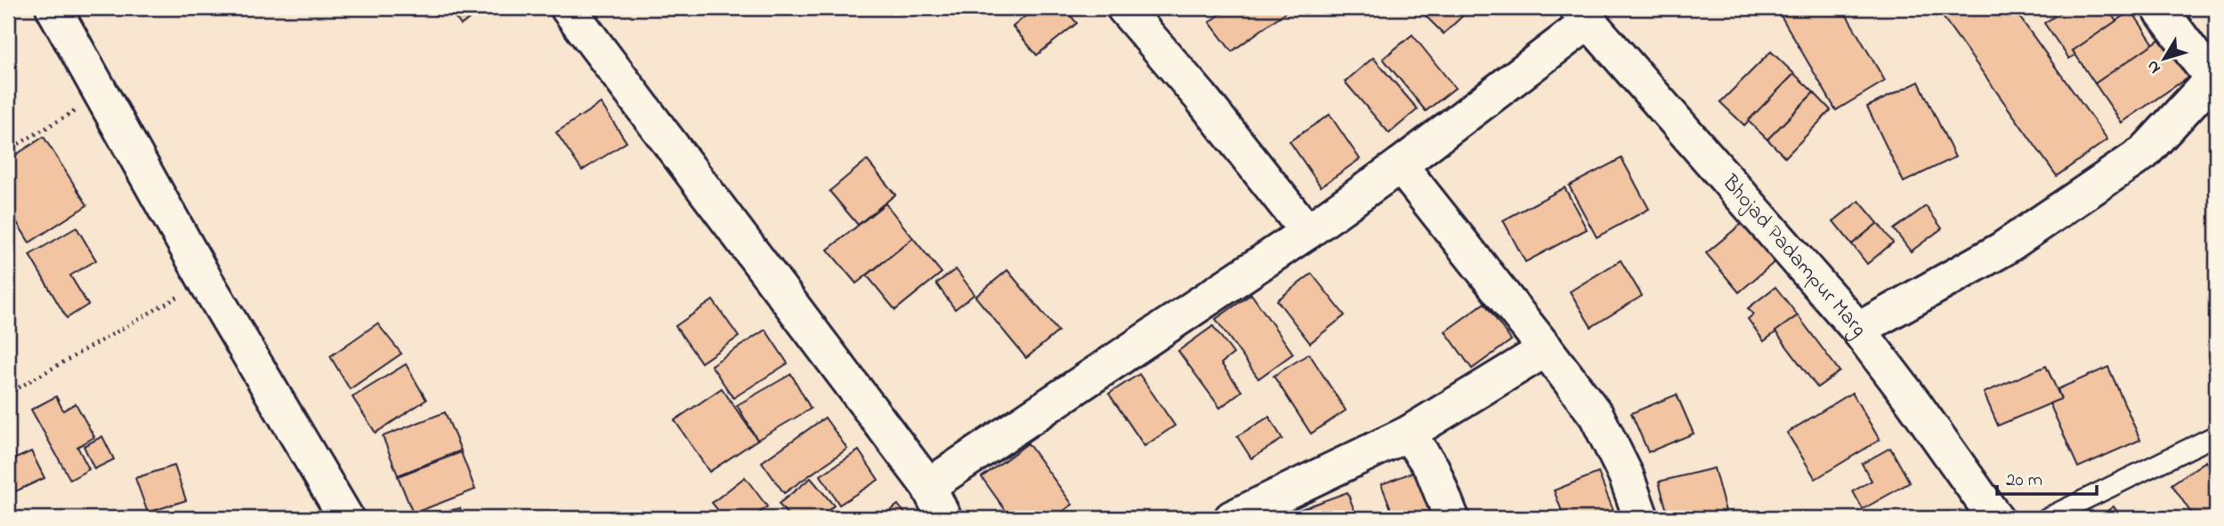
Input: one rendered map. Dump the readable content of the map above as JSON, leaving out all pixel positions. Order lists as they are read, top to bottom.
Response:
{
  "streets": {
    "street": ["Bhojad Padampur Marg"]
  },
  "scale_bar": "20 m",
  "north": "bottom left"
}
